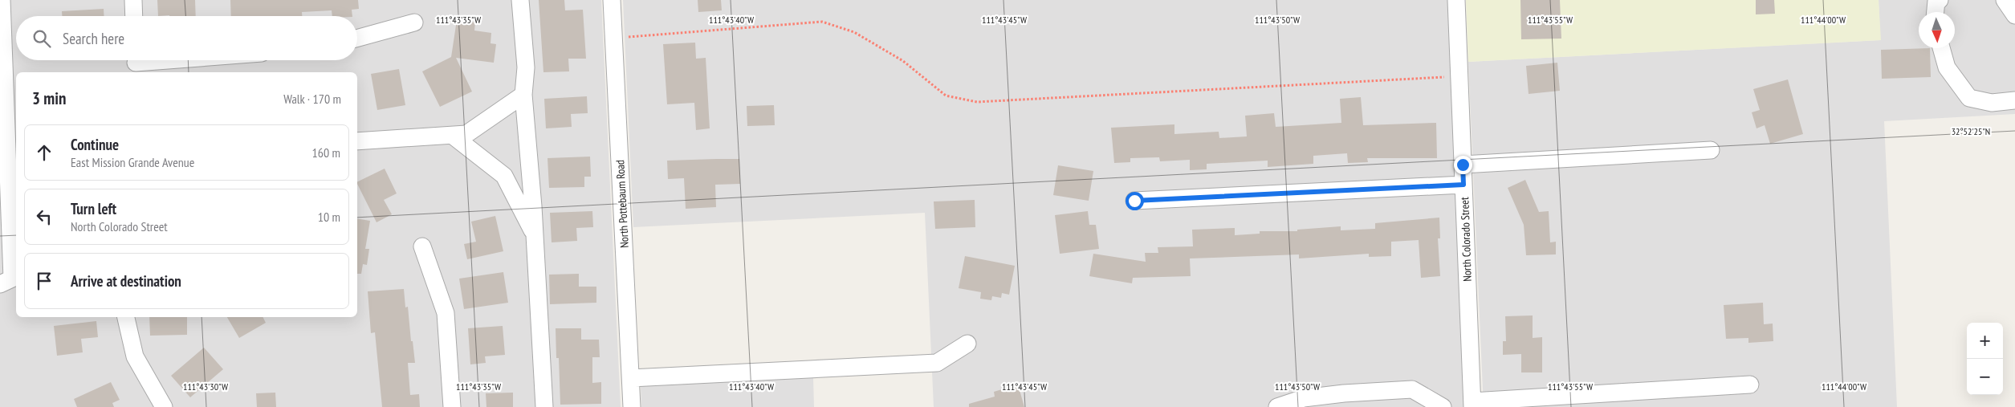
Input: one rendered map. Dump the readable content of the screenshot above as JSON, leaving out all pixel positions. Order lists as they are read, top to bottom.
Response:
{
  "streets": {
    "street": ["North Pottebaum Road", "North Colorado Street"]
  },
  "north": "bottom",
  "page": {
    "search": "Search here",
    "heading": ["3 min", "Walk · 170 m"],
    "list": [
      ["Continue", "East Mission Grande Avenue", "160 m"],
      ["Turn left", "North Colorado Street", "10 m"],
      "Arrive at destination"
    ],
    "map_buttons": ["+", "−"]
  },
  "coordinates": [
    "111°43'35\"W",
    "111°43'40\"W",
    "111°43'45\"W",
    "111°43'50\"W",
    "111°43'55\"W",
    "111°44'00\"W",
    "32°52'25\"N",
    "111°43'30\"W"
  ]
}
